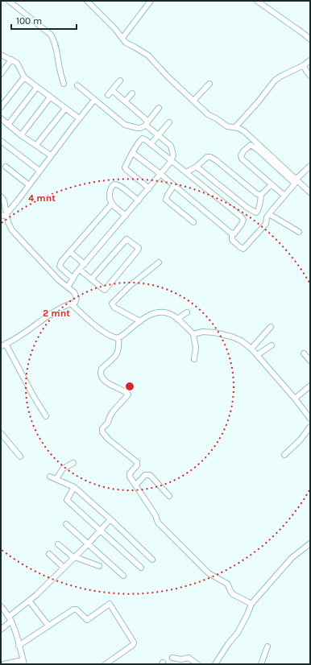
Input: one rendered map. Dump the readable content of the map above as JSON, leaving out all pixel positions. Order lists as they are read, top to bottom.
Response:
{
  "scale_bar": "100 m",
  "rings": ["4 mnt", "2 mnt"]
}
